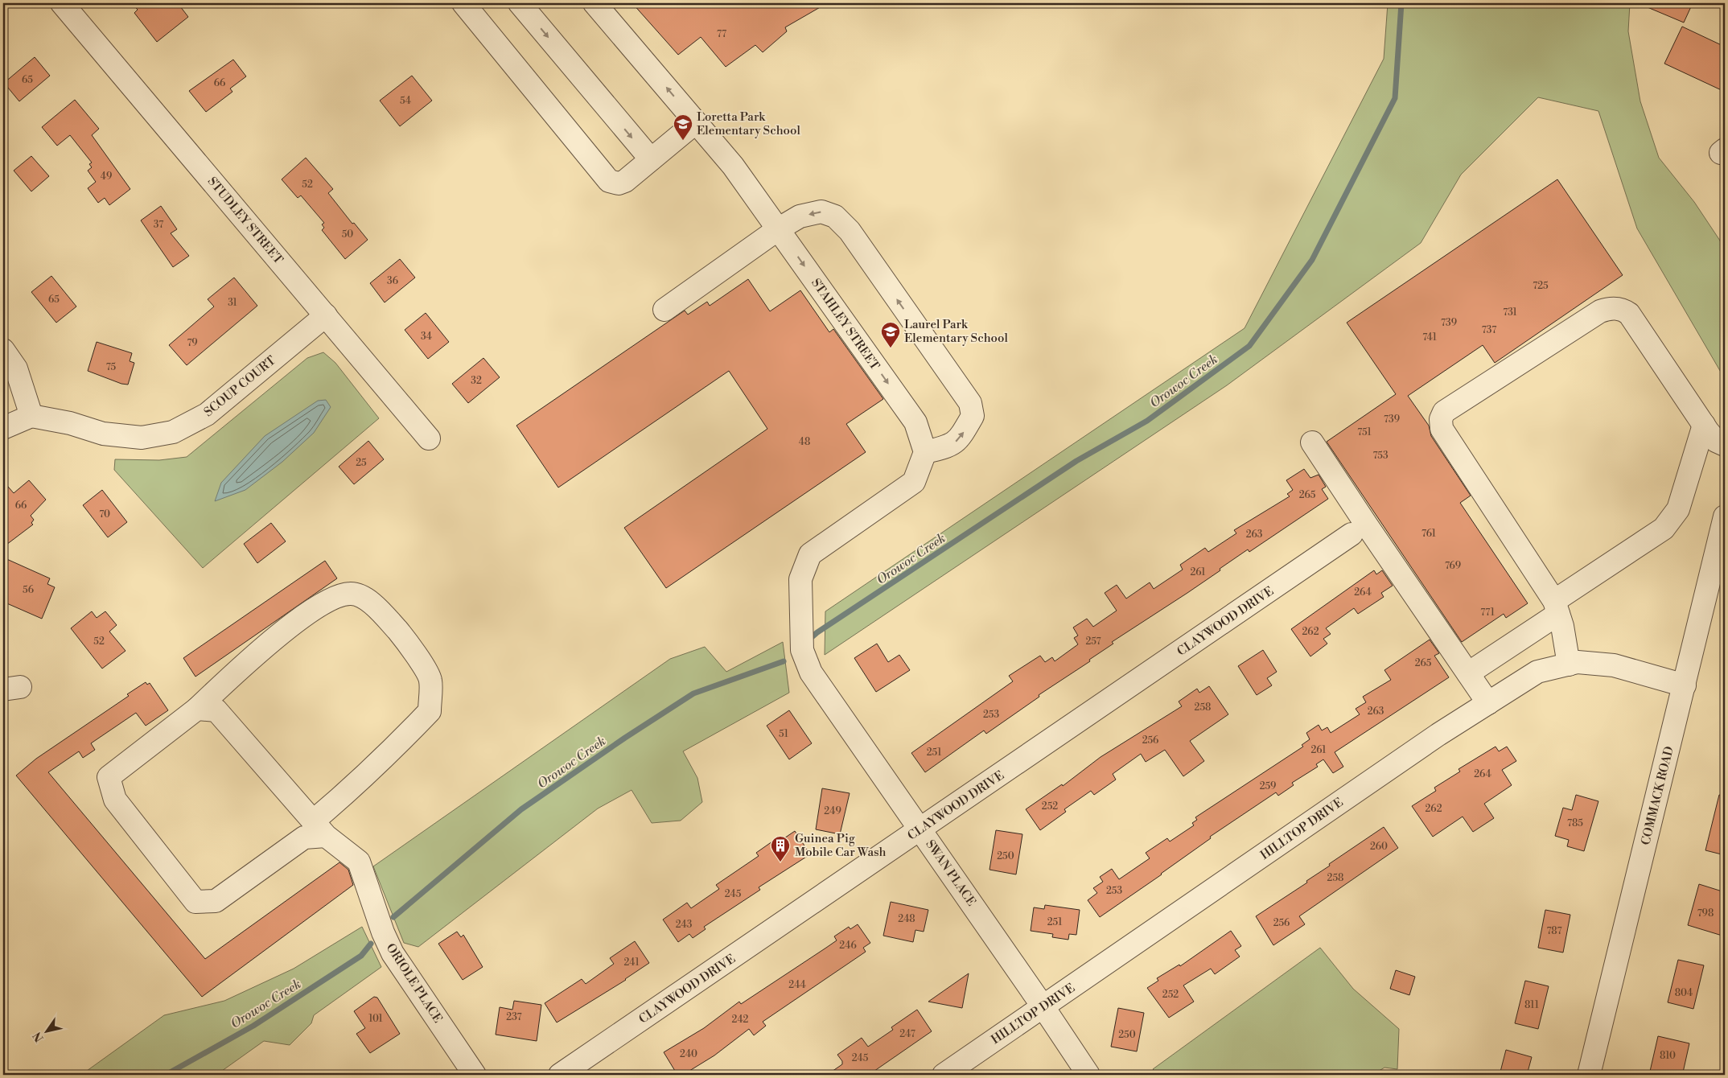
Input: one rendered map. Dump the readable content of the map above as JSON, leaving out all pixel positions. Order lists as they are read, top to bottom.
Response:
{
  "streets": {
    "street": [
      "STUDLEY STREET",
      "STAHLEY STREET",
      "SCOUP COURT",
      "CLAYWOOD DRIVE",
      "COMMACK ROAD",
      "HILLTOP DRIVE",
      "SWAN PLACE",
      "ORIOLE PLACE"
    ]
  },
  "crossings": [
    ["STUDLEY STREET", "SCOUP COURT"],
    ["STAHLEY STREET", "SWAN PLACE"],
    ["CLAYWOOD DRIVE", "SWAN PLACE"],
    ["COMMACK ROAD", "HILLTOP DRIVE"],
    ["HILLTOP DRIVE", "SWAN PLACE"]
  ],
  "water": ["Orowoc Creek"],
  "places": {
    "school or university": ["Loretta Park Elementary School", "Laurel Park Elementary School"],
    "building": ["Guinea Pig Mobile Car Wash"]
  },
  "house_numbers": [
    "77",
    "65",
    "66",
    "54",
    "49",
    "52",
    "37",
    "50",
    "36",
    "725",
    "65",
    "31",
    "731",
    "739",
    "737",
    "34",
    "741",
    "79",
    "75",
    "32",
    "739",
    "751",
    "48",
    "753",
    "25",
    "265",
    "66",
    "70",
    "761",
    "263",
    "769",
    "261",
    "56",
    "264",
    "771",
    "262",
    "52",
    "257",
    "265",
    "258",
    "263",
    "253",
    "51",
    "256",
    "261",
    "251",
    "264",
    "259",
    "252",
    "262",
    "249",
    "785",
    "260",
    "250",
    "258",
    "253",
    "245",
    "798",
    "248",
    "251",
    "256",
    "243",
    "787",
    "246",
    "241",
    "244",
    "804",
    "252",
    "811",
    "237",
    "101",
    "242",
    "247",
    "250",
    "240",
    "810",
    "245"
  ],
  "north": "bottom left"
}
